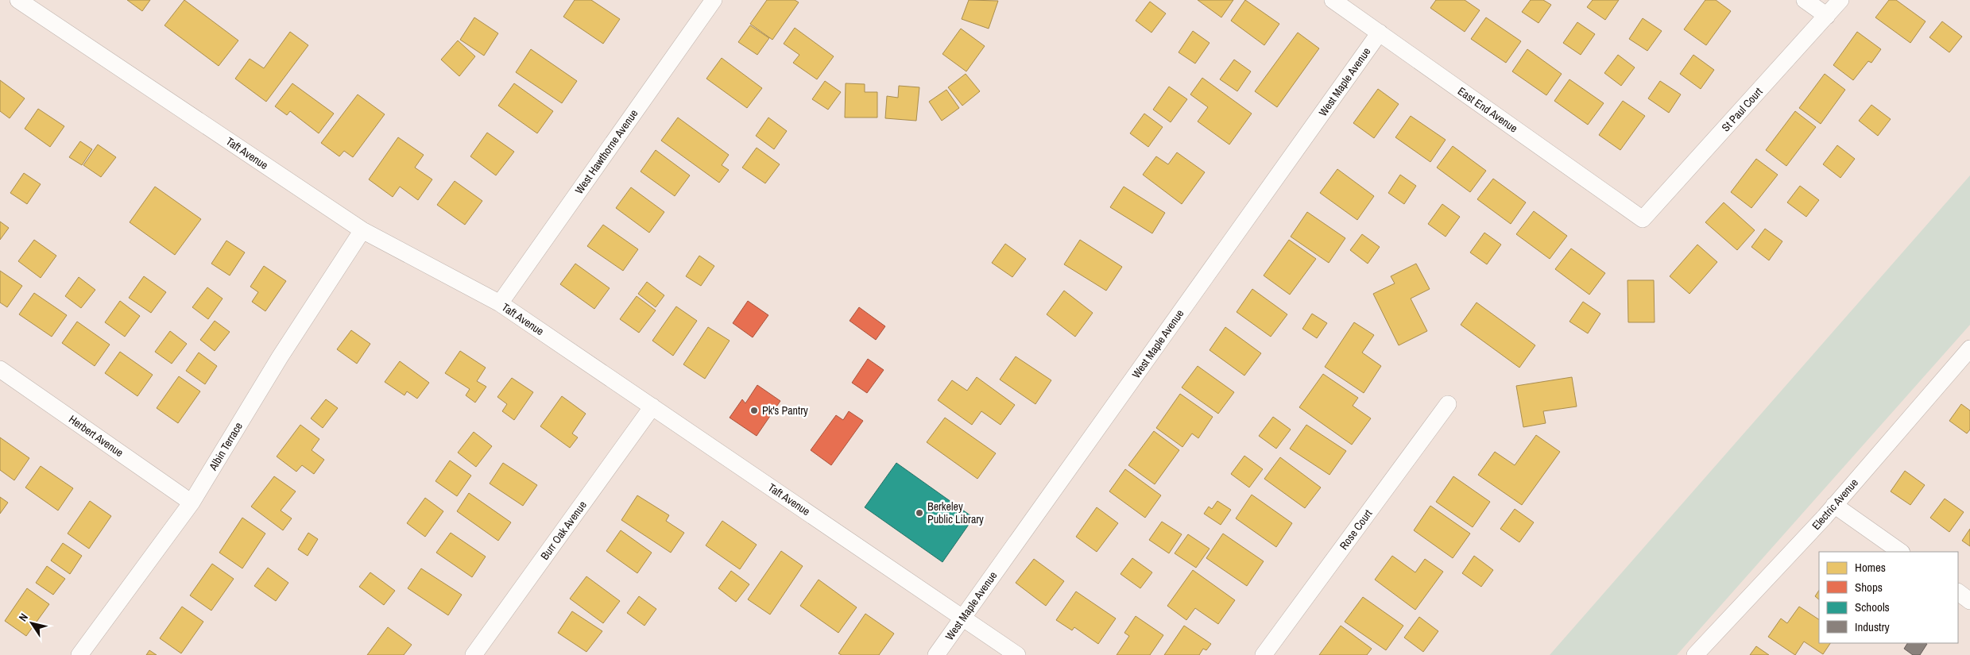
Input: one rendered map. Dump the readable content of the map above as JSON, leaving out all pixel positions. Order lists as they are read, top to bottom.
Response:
{
  "streets": {
    "street": [
      "West Maple Avenue",
      "East End Avenue",
      "St Paul Court",
      "West Hawthorne Avenue",
      "Taft Avenue",
      "Herbert Avenue",
      "Albin Terrace",
      "Electric Avenue",
      "Rose Court",
      "Burr Oak Avenue"
    ]
  },
  "crossings": [
    ["West Maple Avenue", "East End Avenue"],
    ["West Maple Avenue", "Taft Avenue"],
    ["East End Avenue", "St Paul Court"],
    ["West Hawthorne Avenue", "Taft Avenue"],
    ["Taft Avenue", "Albin Terrace"],
    ["Taft Avenue", "Burr Oak Avenue"],
    ["Herbert Avenue", "Albin Terrace"]
  ],
  "places": ["Pk's Pantry", "Berkeley Public Library"],
  "legend": [
    "Homes",
    "Shops",
    "Schools",
    "Industry"
  ],
  "north": "top left"
}
